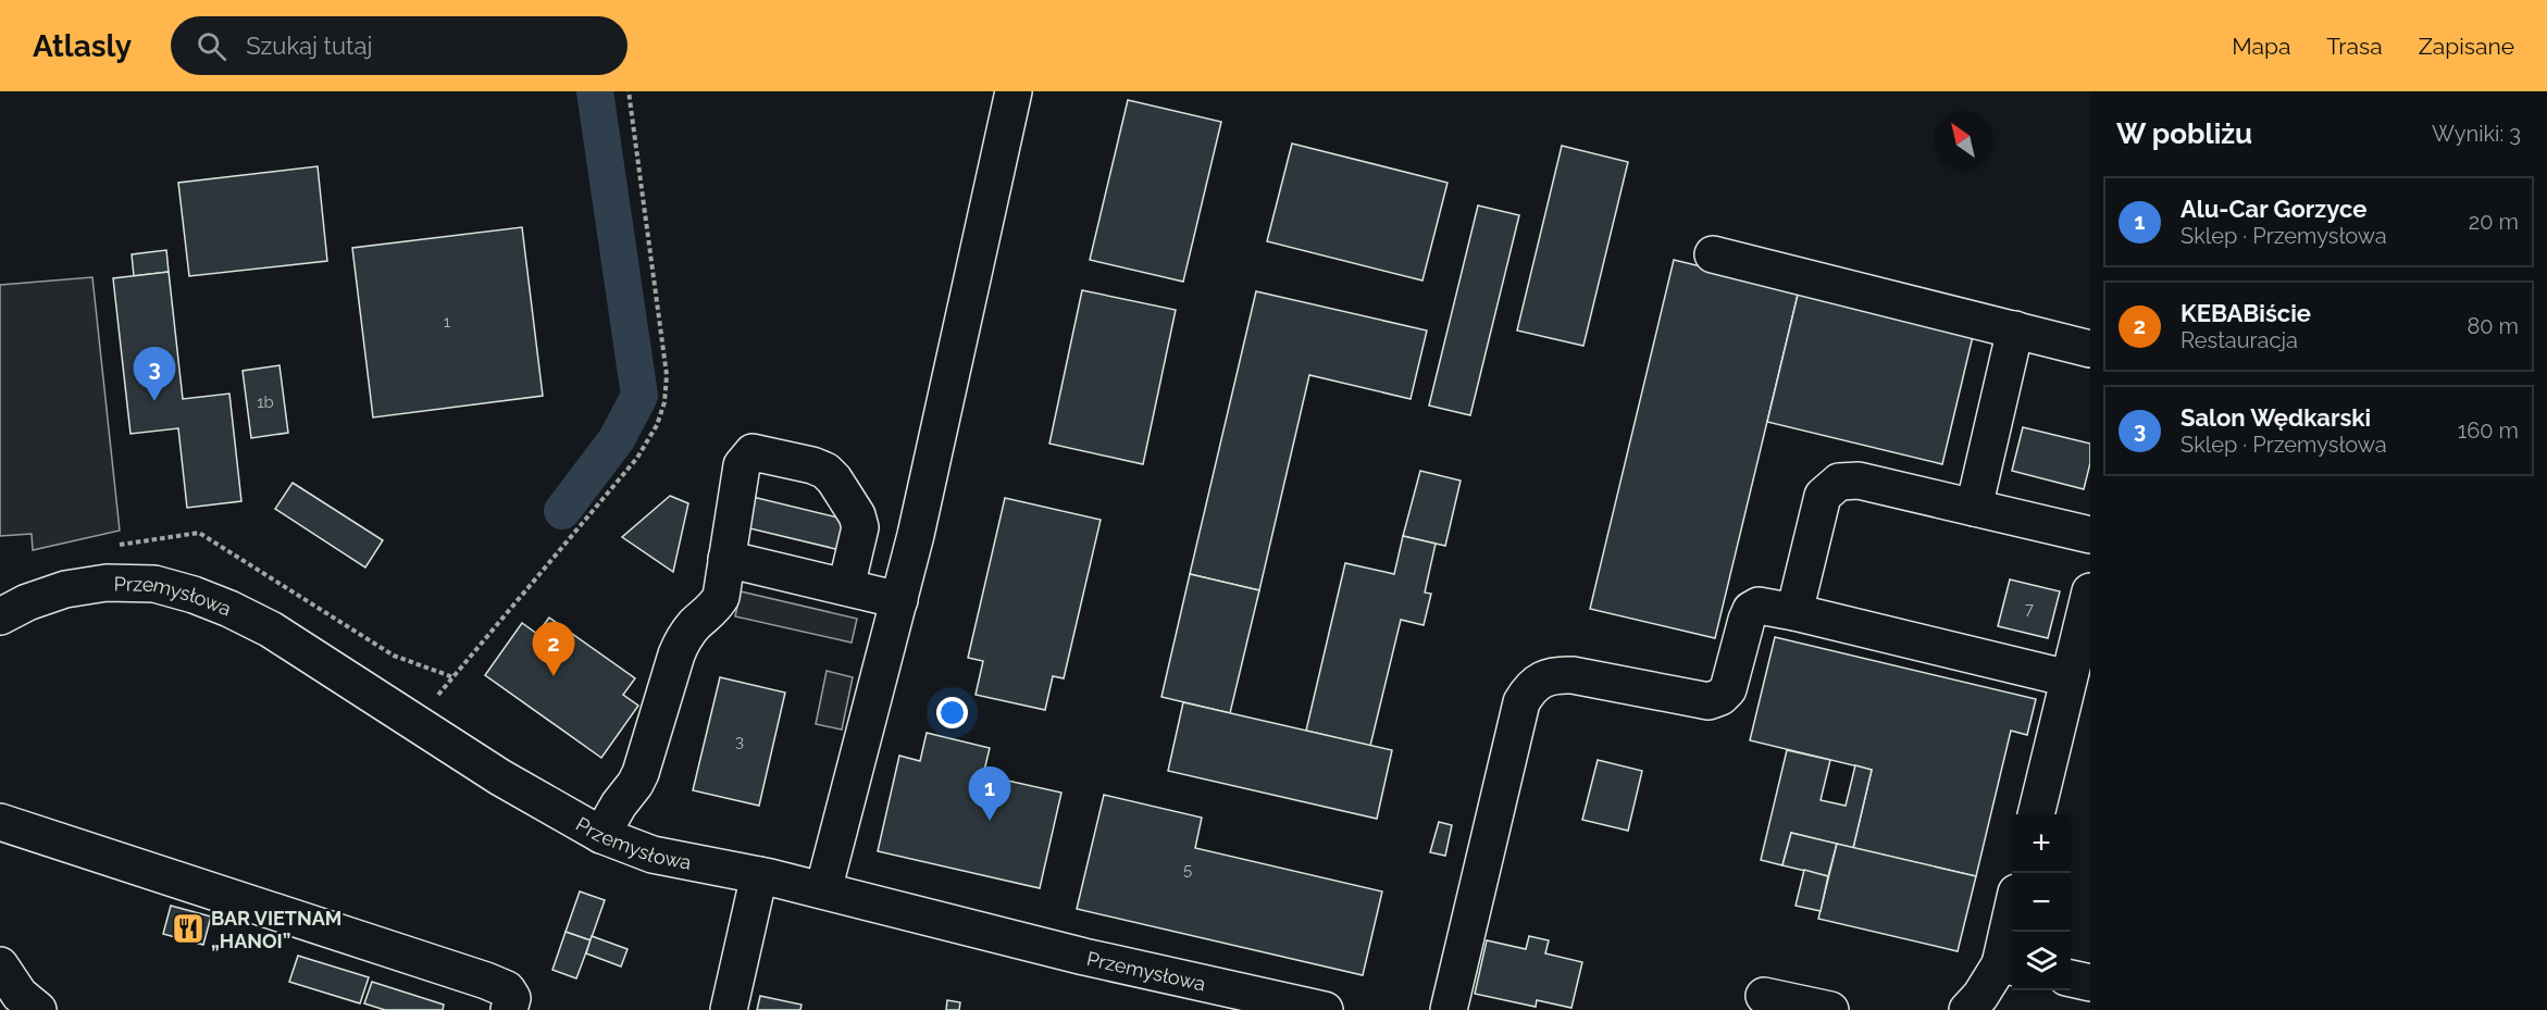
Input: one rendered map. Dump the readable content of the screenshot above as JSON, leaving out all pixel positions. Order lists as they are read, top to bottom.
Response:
{
  "streets": {
    "street": ["Przemysłowa"]
  },
  "places": {
    "restaurant": ["BAR VIETNAM „HANOI”"]
  },
  "house_numbers": [
    "1",
    "1b",
    "7",
    "3",
    "5"
  ],
  "north": "top left",
  "page": {
    "header": "Atlasly",
    "search": "Szukaj tutaj",
    "nav": ["Mapa", "Trasa", "Zapisane"],
    "heading": ["W pobliżu", "Wyniki: 3"],
    "list": [
      {
        "mark": "1",
        "name": "Alu-Car Gorzyce",
        "note": "Sklep · Przemysłowa",
        "value": "20 m"
      },
      {
        "mark": "2",
        "name": "KEBABiście",
        "note": "Restauracja",
        "value": "80 m"
      },
      {
        "mark": "3",
        "name": "Salon Wędkarski",
        "note": "Sklep · Przemysłowa",
        "value": "160 m"
      }
    ],
    "pins": ["3", "2", "1"],
    "map_buttons": ["+", "−"]
  }
}
